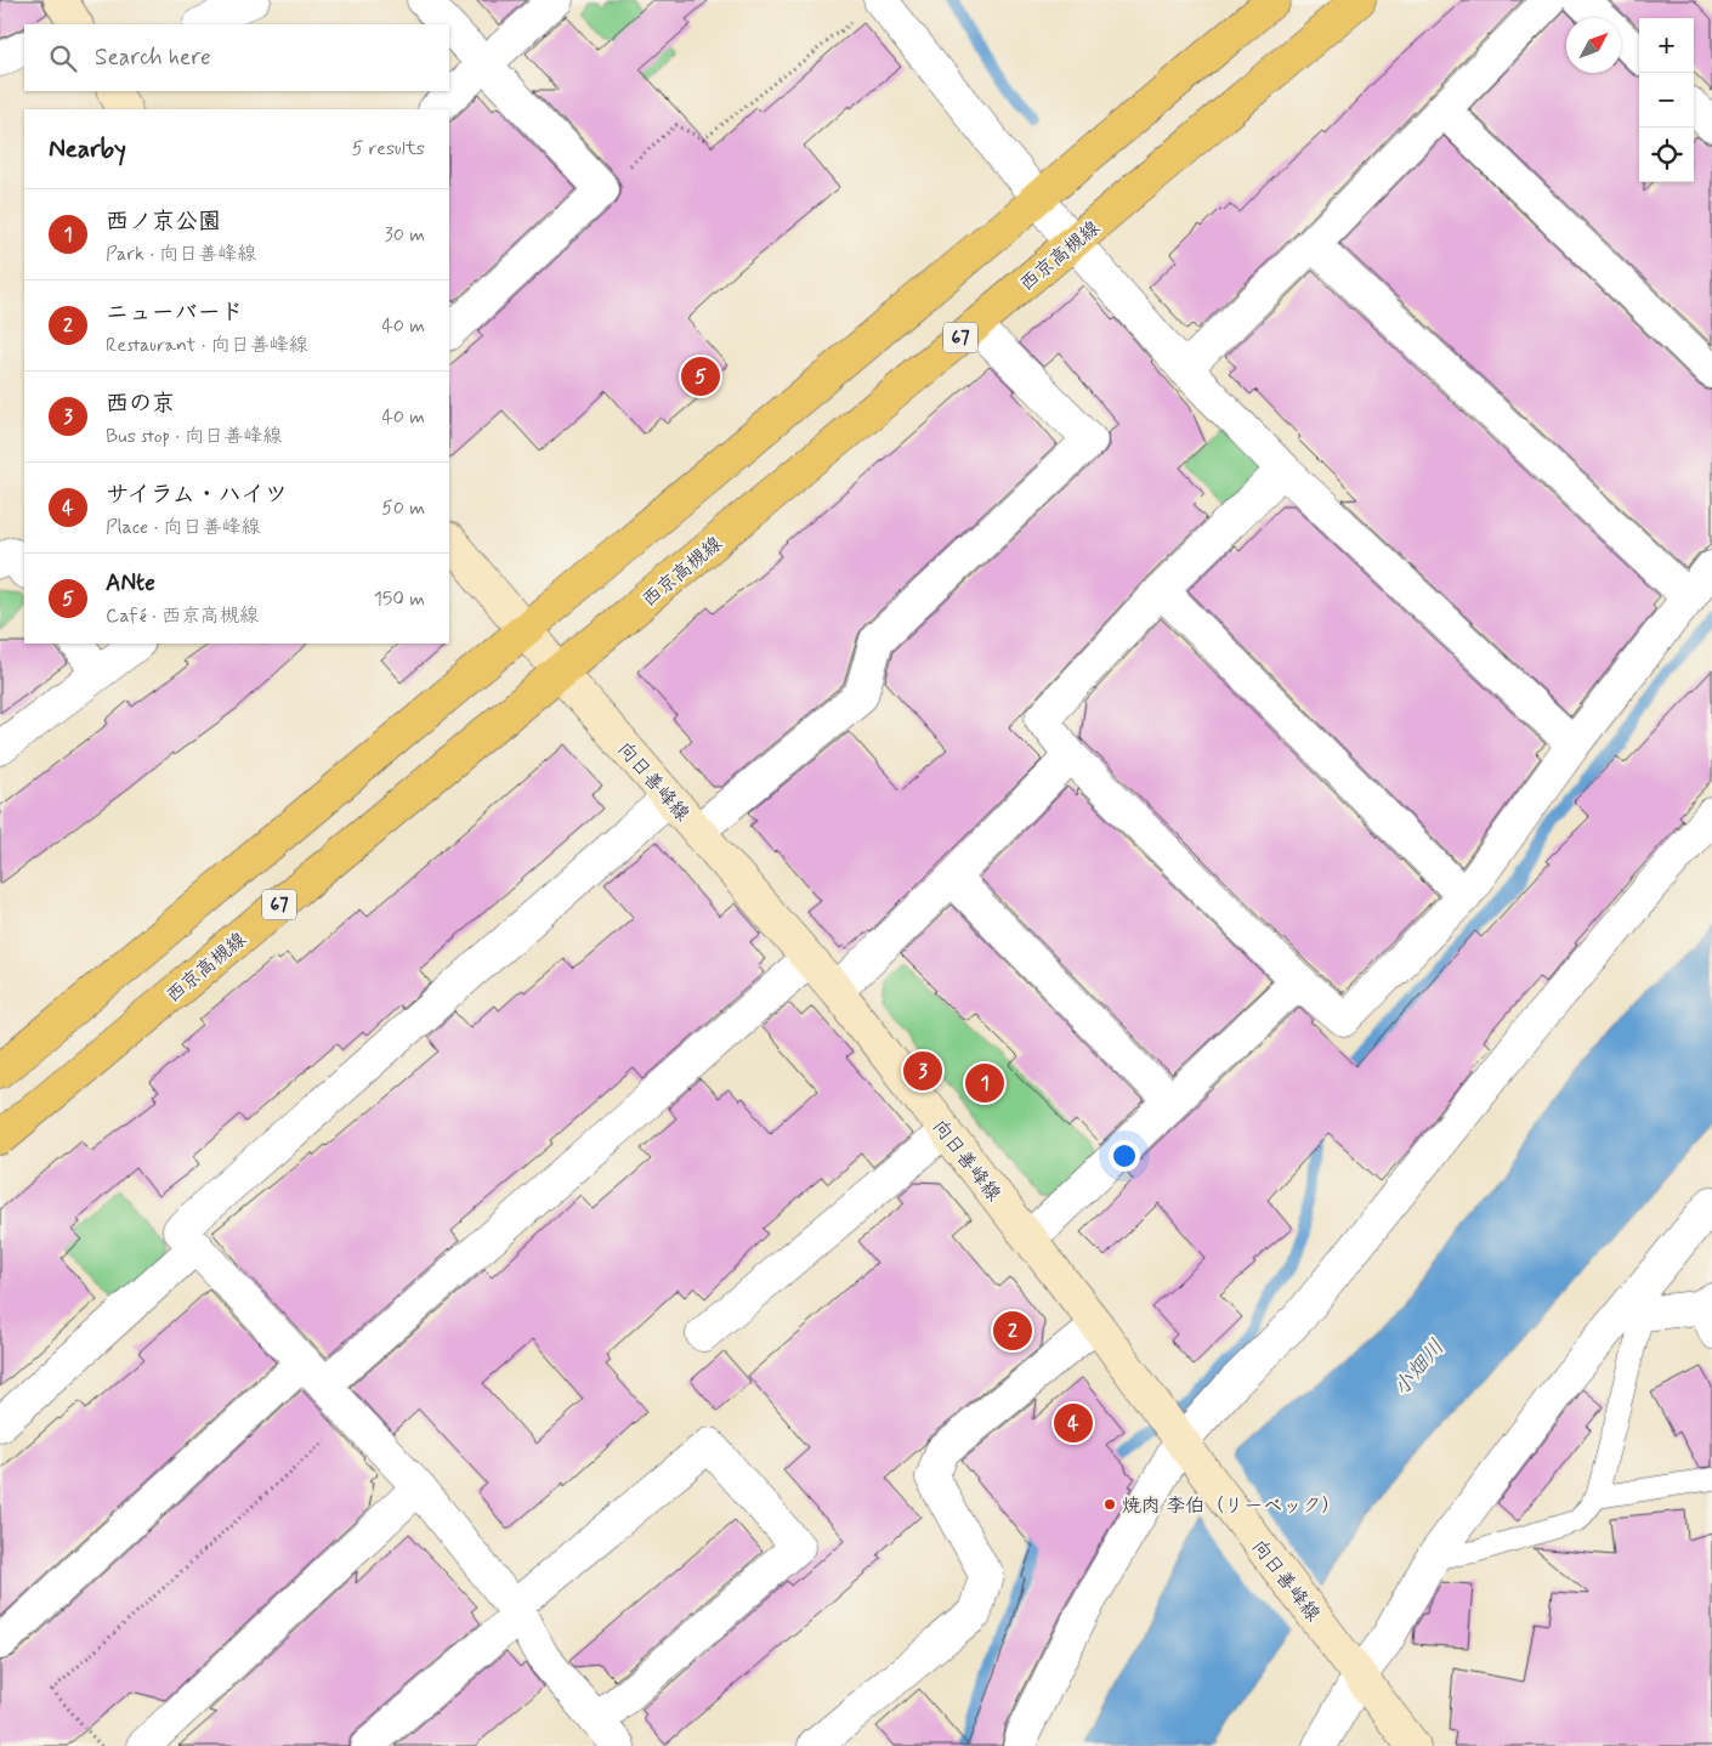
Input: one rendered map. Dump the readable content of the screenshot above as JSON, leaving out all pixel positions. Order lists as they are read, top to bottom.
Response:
{
  "streets": {
    "main road": ["西京高槻線", "67", "向日善峰線"]
  },
  "crossings": [
    ["西京高槻線", "向日善峰線"]
  ],
  "water": ["小畑川"],
  "places": ["焼肉 李伯（リーベック）"],
  "north": "top right",
  "page": {
    "map_buttons": ["+", "−"],
    "search": "Search here",
    "heading": ["Nearby", "5 results"],
    "list": [
      {
        "mark": "1",
        "name": "西ノ京公園",
        "note": "Park · 向日善峰線",
        "value": "30 m"
      },
      {
        "mark": "2",
        "name": "ニューバード",
        "note": "Restaurant · 向日善峰線",
        "value": "40 m"
      },
      {
        "mark": "3",
        "name": "西の京",
        "note": "Bus stop · 向日善峰線",
        "value": "40 m"
      },
      {
        "mark": "4",
        "name": "サイラム・ハイツ",
        "note": "Place · 向日善峰線",
        "value": "50 m"
      },
      {
        "mark": "5",
        "name": "ANte",
        "note": "Café · 西京高槻線",
        "value": "150 m"
      }
    ],
    "pins": [
      "5",
      "3",
      "1",
      "2",
      "4"
    ]
  }
}
